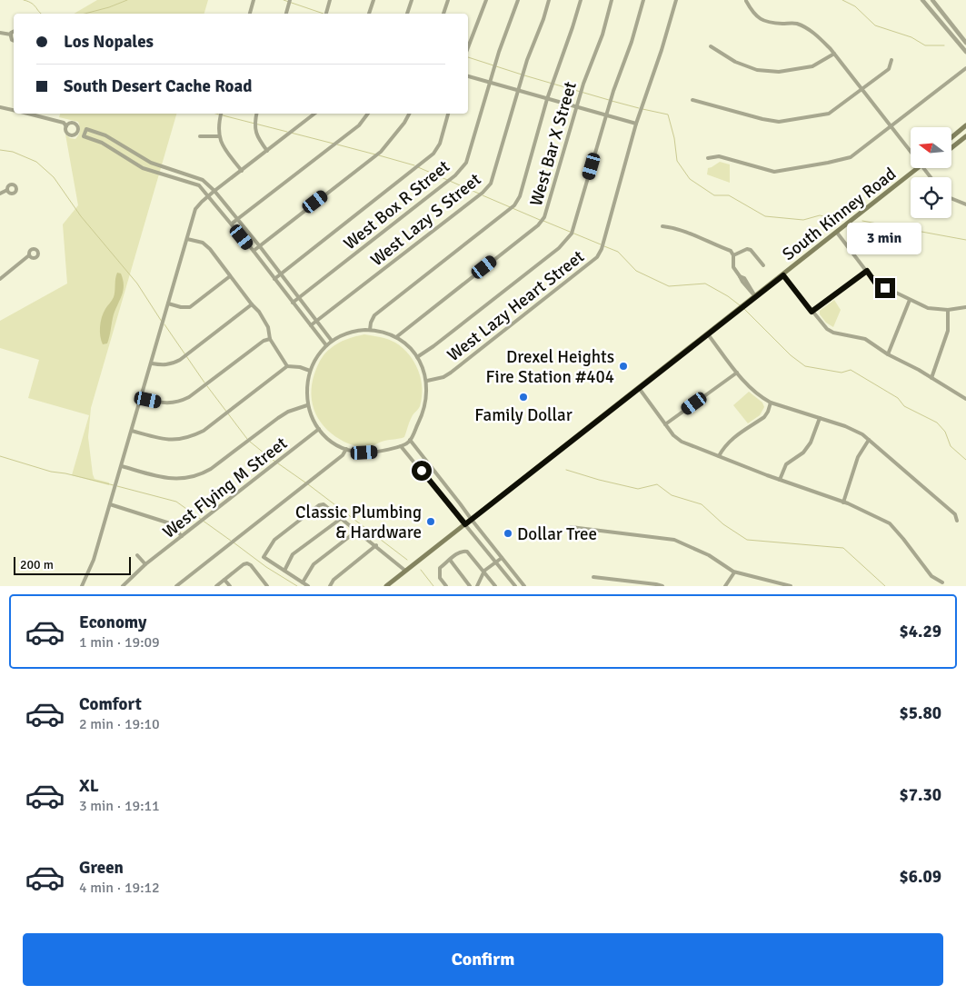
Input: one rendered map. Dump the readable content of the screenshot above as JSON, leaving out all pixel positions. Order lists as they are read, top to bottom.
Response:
{
  "streets": {
    "main road": ["South Kinney Road"],
    "street": [
      "West Bar X Street",
      "West Box R Street",
      "West Lazy S Street",
      "West Lazy Heart Street",
      "West Flying M Street"
    ]
  },
  "crossings": [
    ["West Bar X Street", "West Lazy Heart Street"],
    ["West Bar X Street", "West Flying M Street"],
    ["West Lazy Heart Street", "West Flying M Street"]
  ],
  "places": [
    "Drexel Heights Fire Station #404",
    "Family Dollar",
    "Classic Plumbing & Hardware",
    "Dollar Tree"
  ],
  "scale_bar": "200 m",
  "north": "left",
  "page": {
    "banner": ["Los Nopales", "South Desert Cache Road"],
    "bubble": "3 min",
    "scale": "200 m",
    "list": [
      {
        "name": "Economy",
        "note": "1 min · 19:09",
        "value": "$4.29"
      },
      {
        "name": "Comfort",
        "note": "2 min · 19:10",
        "value": "$5.80"
      },
      {
        "name": "XL",
        "note": "3 min · 19:11",
        "value": "$7.30"
      },
      {
        "name": "Green",
        "note": "4 min · 19:12",
        "value": "$6.09"
      }
    ],
    "buttons": "Confirm"
  }
}
